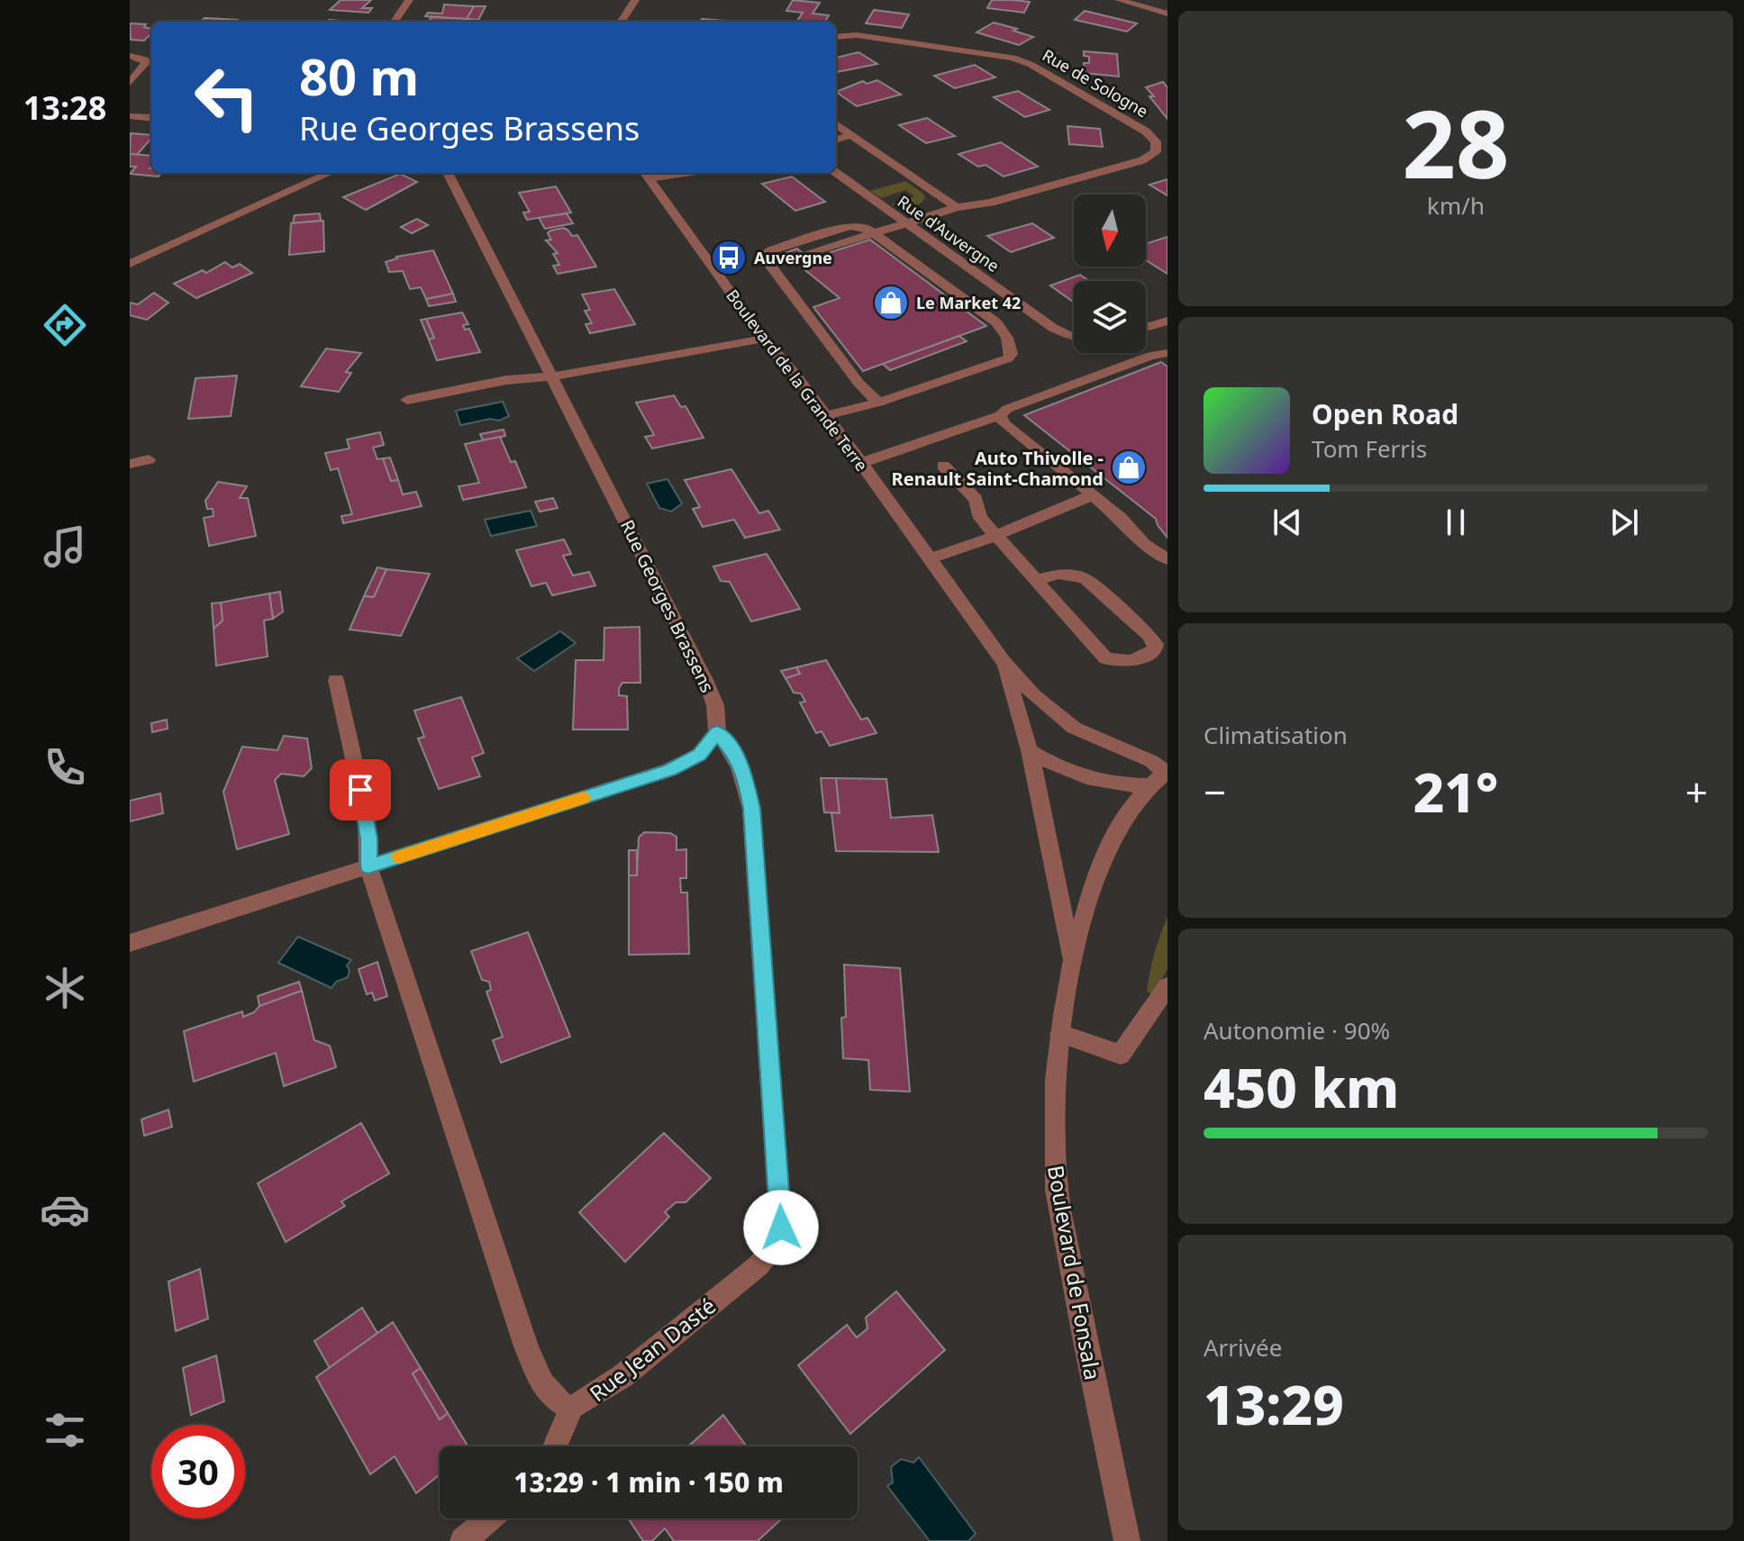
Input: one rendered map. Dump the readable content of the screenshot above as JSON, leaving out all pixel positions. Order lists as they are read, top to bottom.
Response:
{
  "streets": {
    "street": [
      "Rue de Sologne",
      "Rue d'Auvergne",
      "Boulevard de la Grande Terre",
      "Rue Georges Brassens",
      "Boulevard de Fonsala",
      "Rue Jean Dasté"
    ]
  },
  "crossings": [
    ["Rue de Sologne", "Rue d'Auvergne"],
    ["Boulevard de la Grande Terre", "Boulevard de Fonsala"],
    ["Rue Georges Brassens", "Rue Jean Dasté"]
  ],
  "places": {
    "bus stop": ["Auvergne"],
    "shop": ["Le Market 42", "Auto Thivolle - Renault Saint-Chamond"]
  },
  "north": "bottom",
  "page": {
    "tabs": "13:28",
    "tile": [
      ["28", "km/h"],
      "Climatisation",
      ["Autonomie · 90%", "450 km"],
      ["Arrivée", "13:29"]
    ],
    "turn": ["80 m", "Rue Georges Brassens"],
    "song": ["Open Road", "Tom Ferris"],
    "heat": ["−", "21°", "+"],
    "limit": "30",
    "trip": "13:29 · 1 min · 150 m"
  }
}
